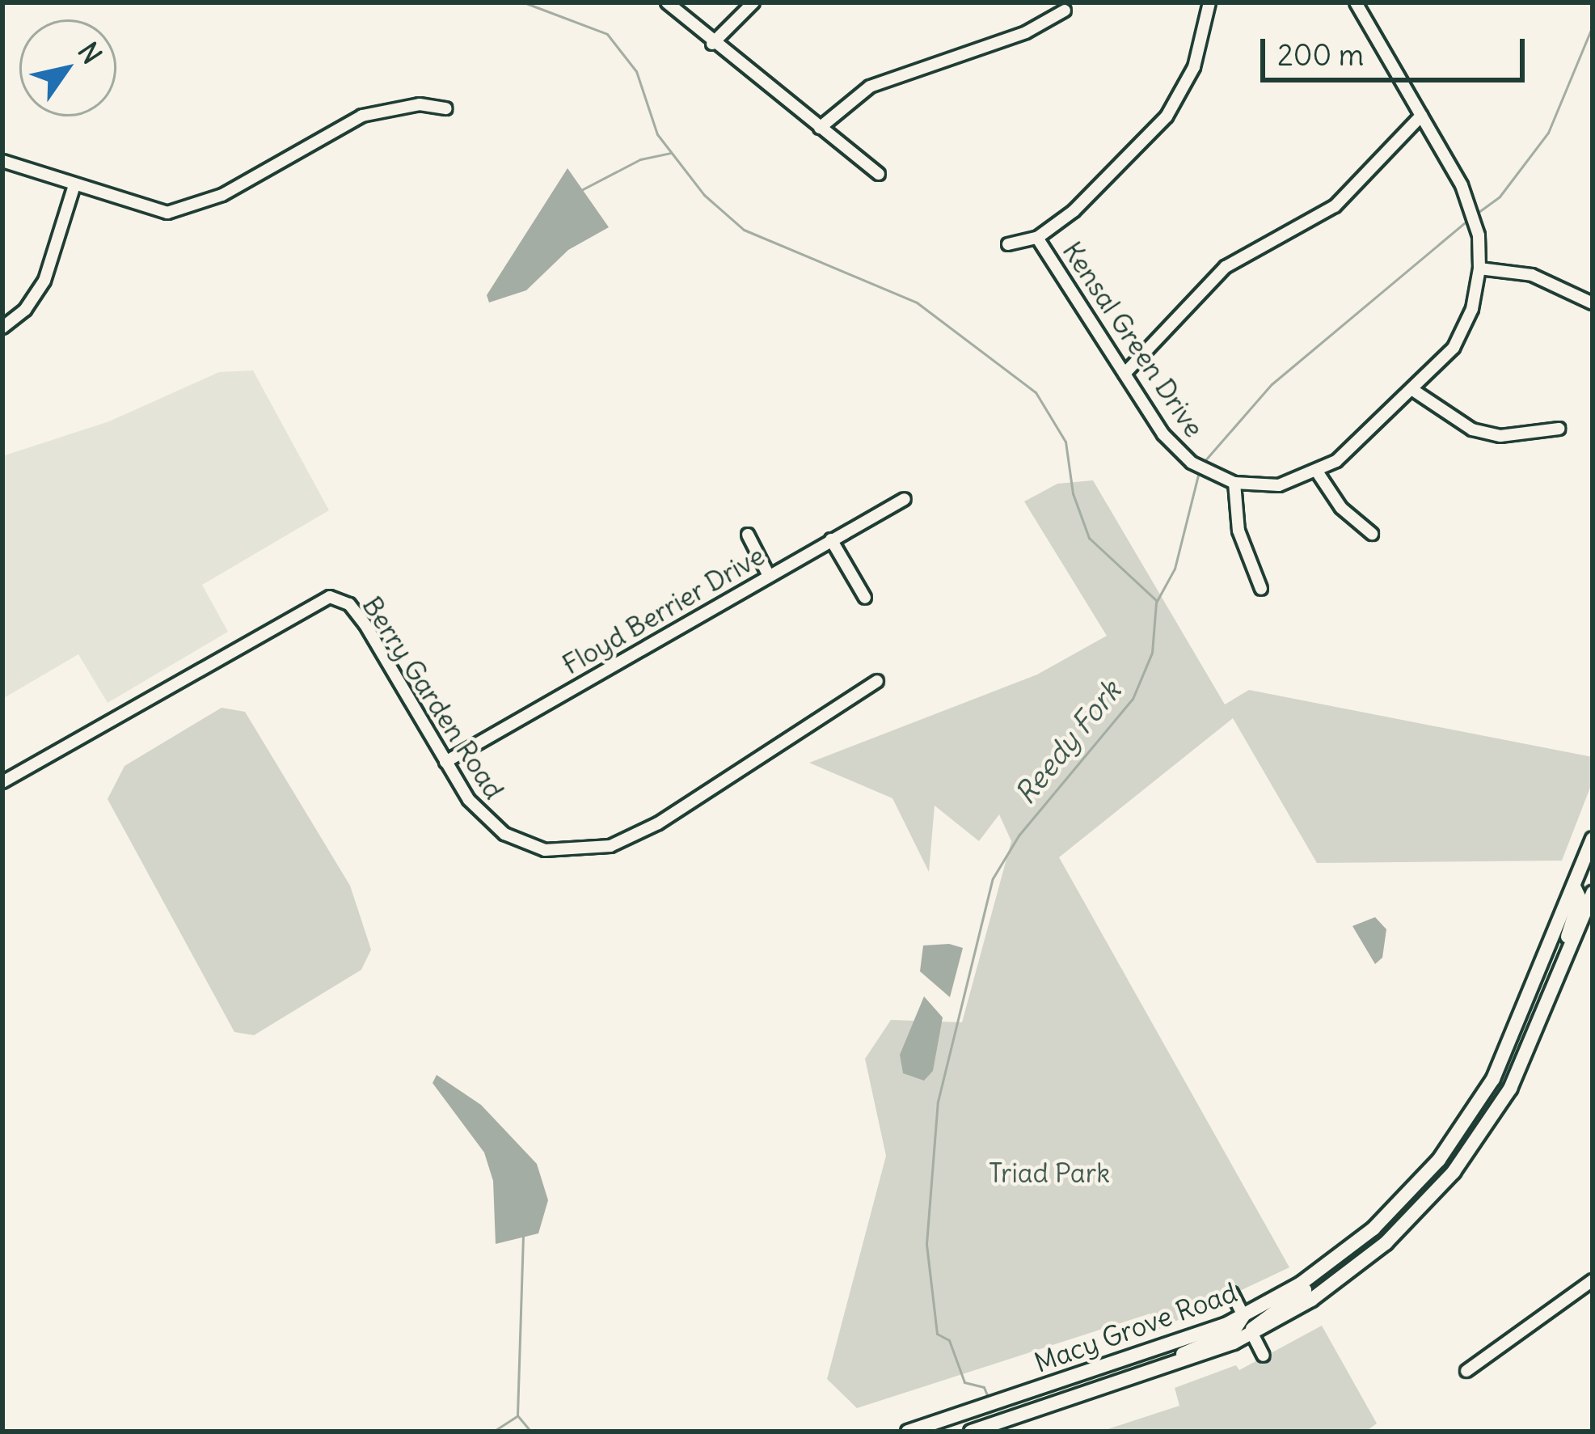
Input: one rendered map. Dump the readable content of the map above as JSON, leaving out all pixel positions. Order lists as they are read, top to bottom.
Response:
{
  "streets": {
    "main road": ["Macy Grove Road"],
    "street": ["Kensal Green Drive", "Floyd Berrier Drive", "Berry Garden Road"]
  },
  "crossings": [
    ["Floyd Berrier Drive", "Berry Garden Road"]
  ],
  "water": ["Reedy Fork"],
  "parks": ["Triad Park"],
  "scale_bar": "200 m",
  "north": "top right"
}
